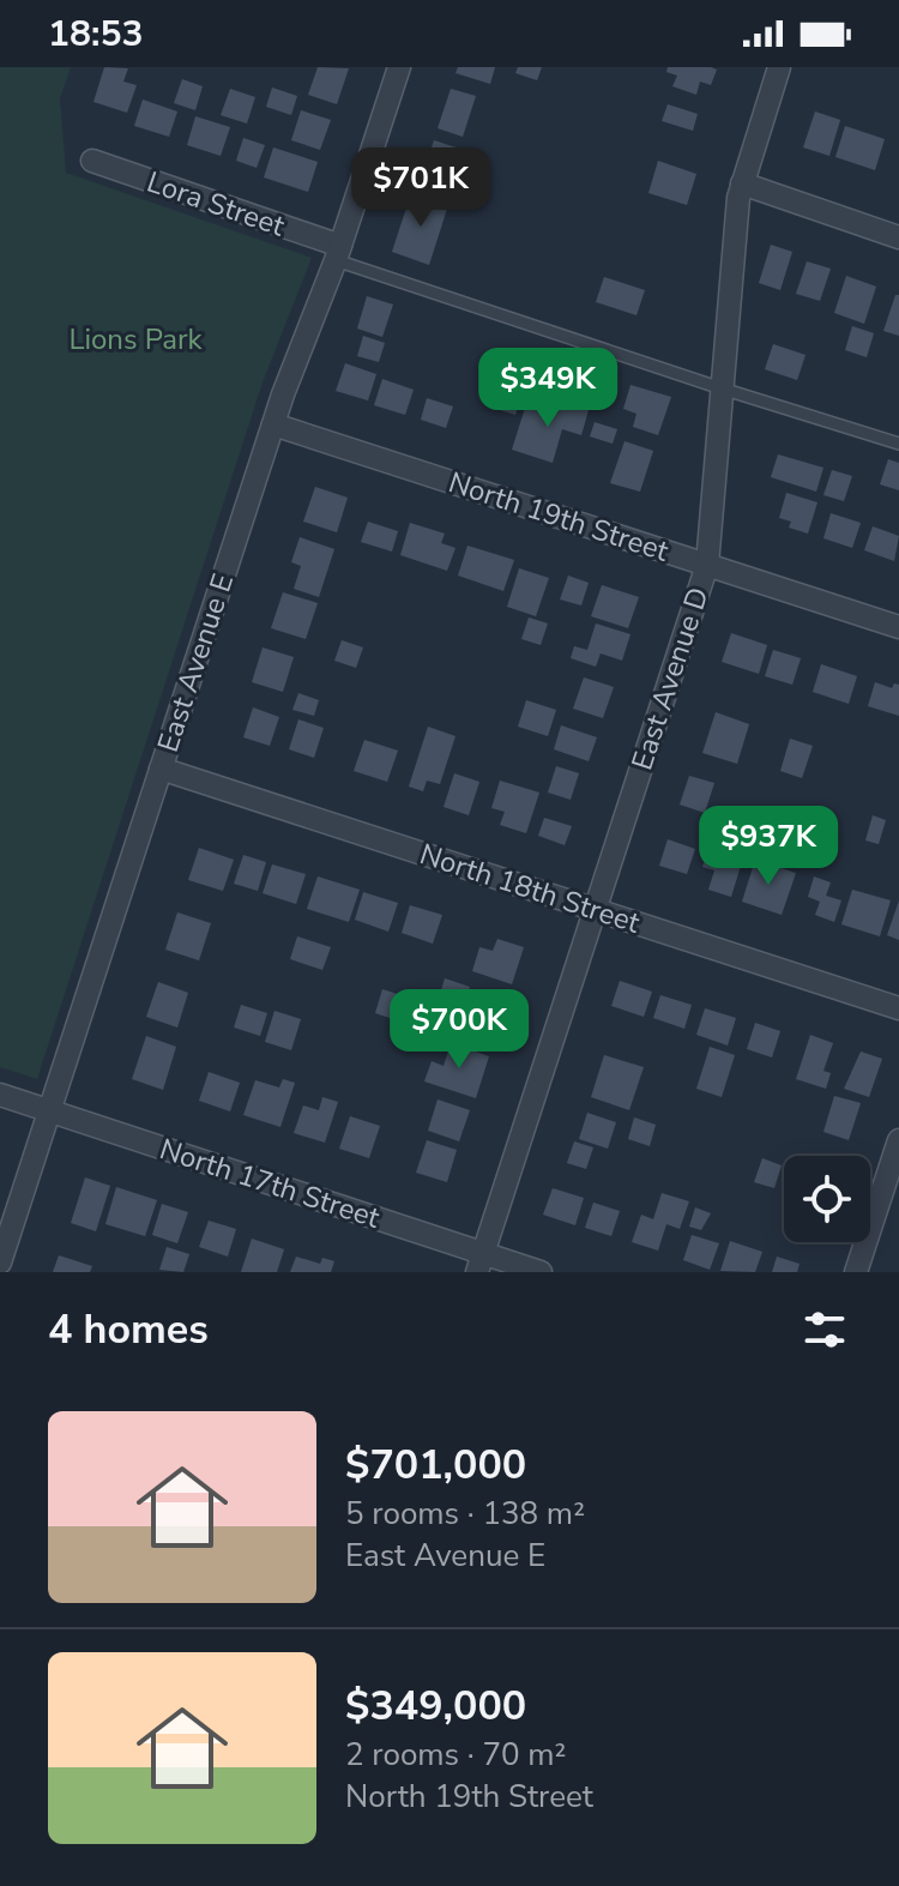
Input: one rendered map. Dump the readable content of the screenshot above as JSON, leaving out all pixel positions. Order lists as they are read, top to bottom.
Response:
{
  "streets": {
    "street": [
      "Lora Street",
      "North 19th Street",
      "East Avenue E",
      "East Avenue D",
      "North 18th Street",
      "North 17th Street"
    ]
  },
  "crossings": [
    ["Lora Street", "East Avenue E"],
    ["North 19th Street", "East Avenue E"],
    ["North 19th Street", "East Avenue D"],
    ["East Avenue E", "North 18th Street"],
    ["East Avenue E", "North 17th Street"],
    ["East Avenue D", "North 18th Street"],
    ["East Avenue D", "North 17th Street"]
  ],
  "parks": ["Lions Park"],
  "page": {
    "status": "18:53",
    "price": [
      "$701K",
      "$349K",
      "$937K",
      "$700K"
    ],
    "heading": "4 homes",
    "list": [
      {
        "name": "$701,000",
        "note": "5 rooms · 138 m² · East Avenue E"
      },
      {
        "name": "$349,000",
        "note": "2 rooms · 70 m² · North 19th Street"
      }
    ]
  }
}
